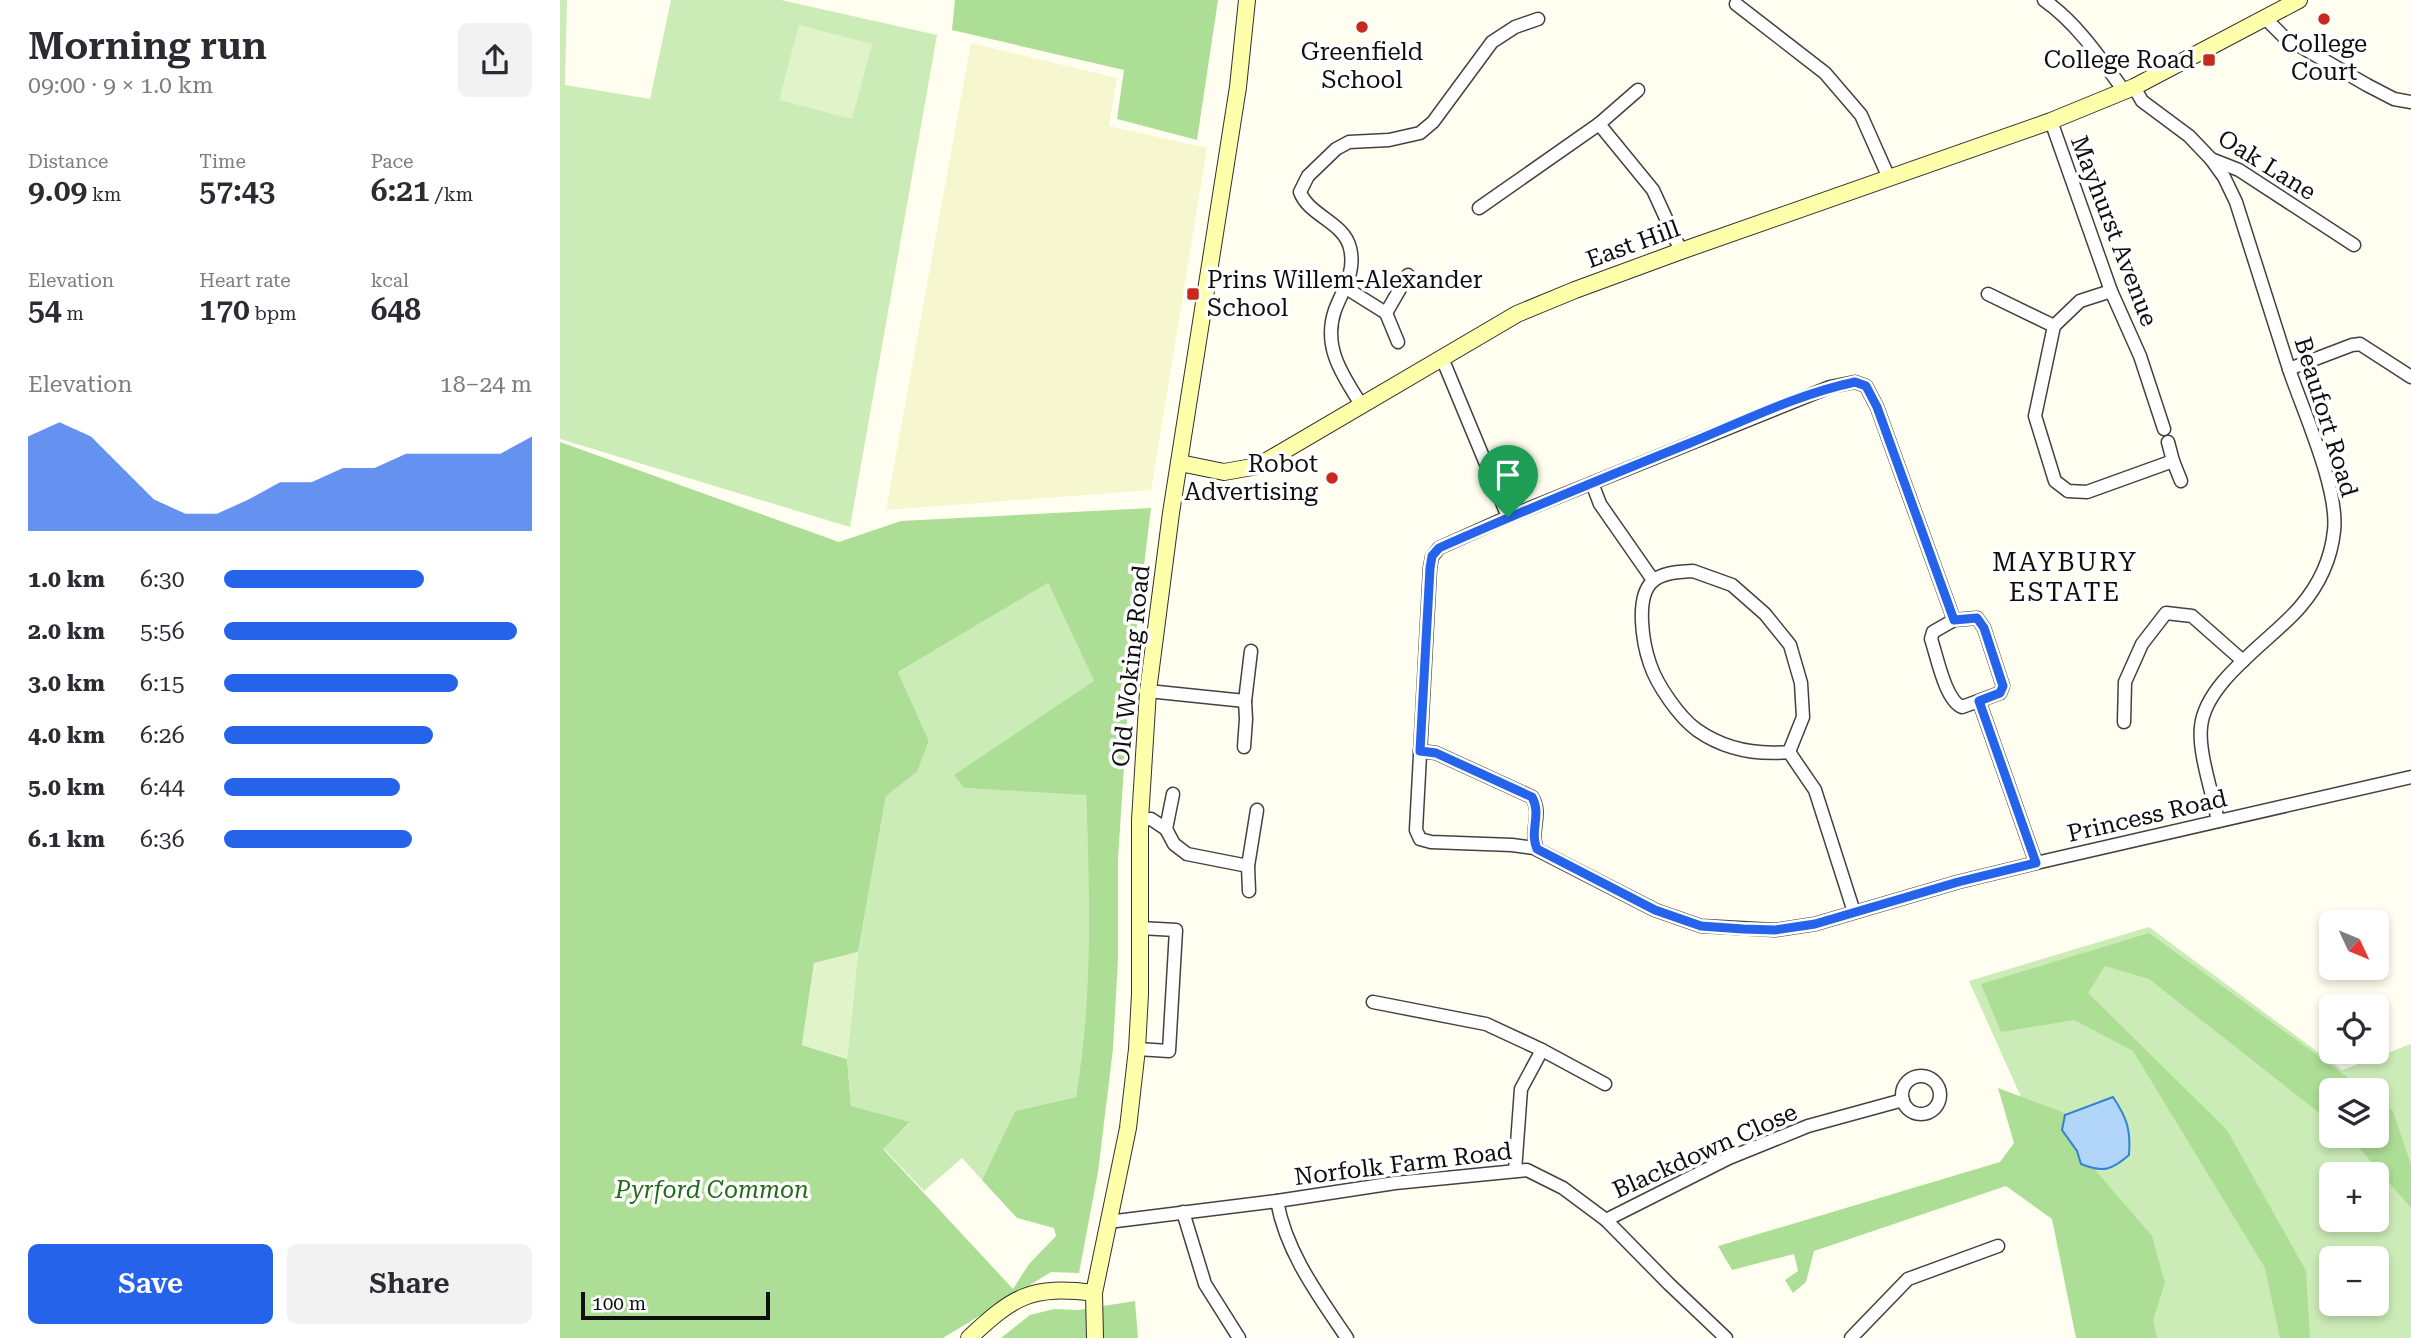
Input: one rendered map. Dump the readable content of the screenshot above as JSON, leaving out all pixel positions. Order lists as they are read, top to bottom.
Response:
{
  "streets": {
    "street": [
      "Oak Lane",
      "Mayhurst Avenue",
      "East Hill",
      "Beaufort Road",
      "Old Woking Road",
      "Princess Road",
      "Blackdown Close",
      "Norfolk Farm Road"
    ]
  },
  "crossings": [
    ["Oak Lane", "East Hill"],
    ["Oak Lane", "Beaufort Road"],
    ["Mayhurst Avenue", "East Hill"],
    ["East Hill", "Old Woking Road"],
    ["Beaufort Road", "Princess Road"],
    ["Old Woking Road", "Norfolk Farm Road"],
    ["Blackdown Close", "Norfolk Farm Road"]
  ],
  "districts": ["MAYBURY ESTATE"],
  "parks": ["Pyrford Common"],
  "places": {
    "other": ["College Court", "Greenfield School", "Robot Advertising"],
    "transit": ["College Road", "Prins Willem-Alexander School"]
  },
  "scale_bar": "100 m",
  "north": "bottom right",
  "page": {
    "heading": ["Morning run", "09:00 · 9 × 1.0 km"],
    "stats": [
      ["Distance", "9.09 km"],
      ["Time", "57:43"],
      ["Pace", "6:21 /km"],
      ["Elevation", "54 m"],
      ["Heart rate", "170 bpm"],
      ["kcal", "648"]
    ],
    "chart": ["Elevation", "18–24 m"],
    "list": [
      {
        "name": "1.0 km",
        "note": "6:30"
      },
      {
        "name": "2.0 km",
        "note": "5:56"
      },
      {
        "name": "3.0 km",
        "note": "6:15"
      },
      {
        "name": "4.0 km",
        "note": "6:26"
      },
      {
        "name": "5.0 km",
        "note": "6:44"
      },
      {
        "name": "6.1 km",
        "note": "6:36"
      }
    ],
    "map_buttons": ["+", "−"],
    "buttons": ["Save", "Share"],
    "scale": "100 m"
  }
}
